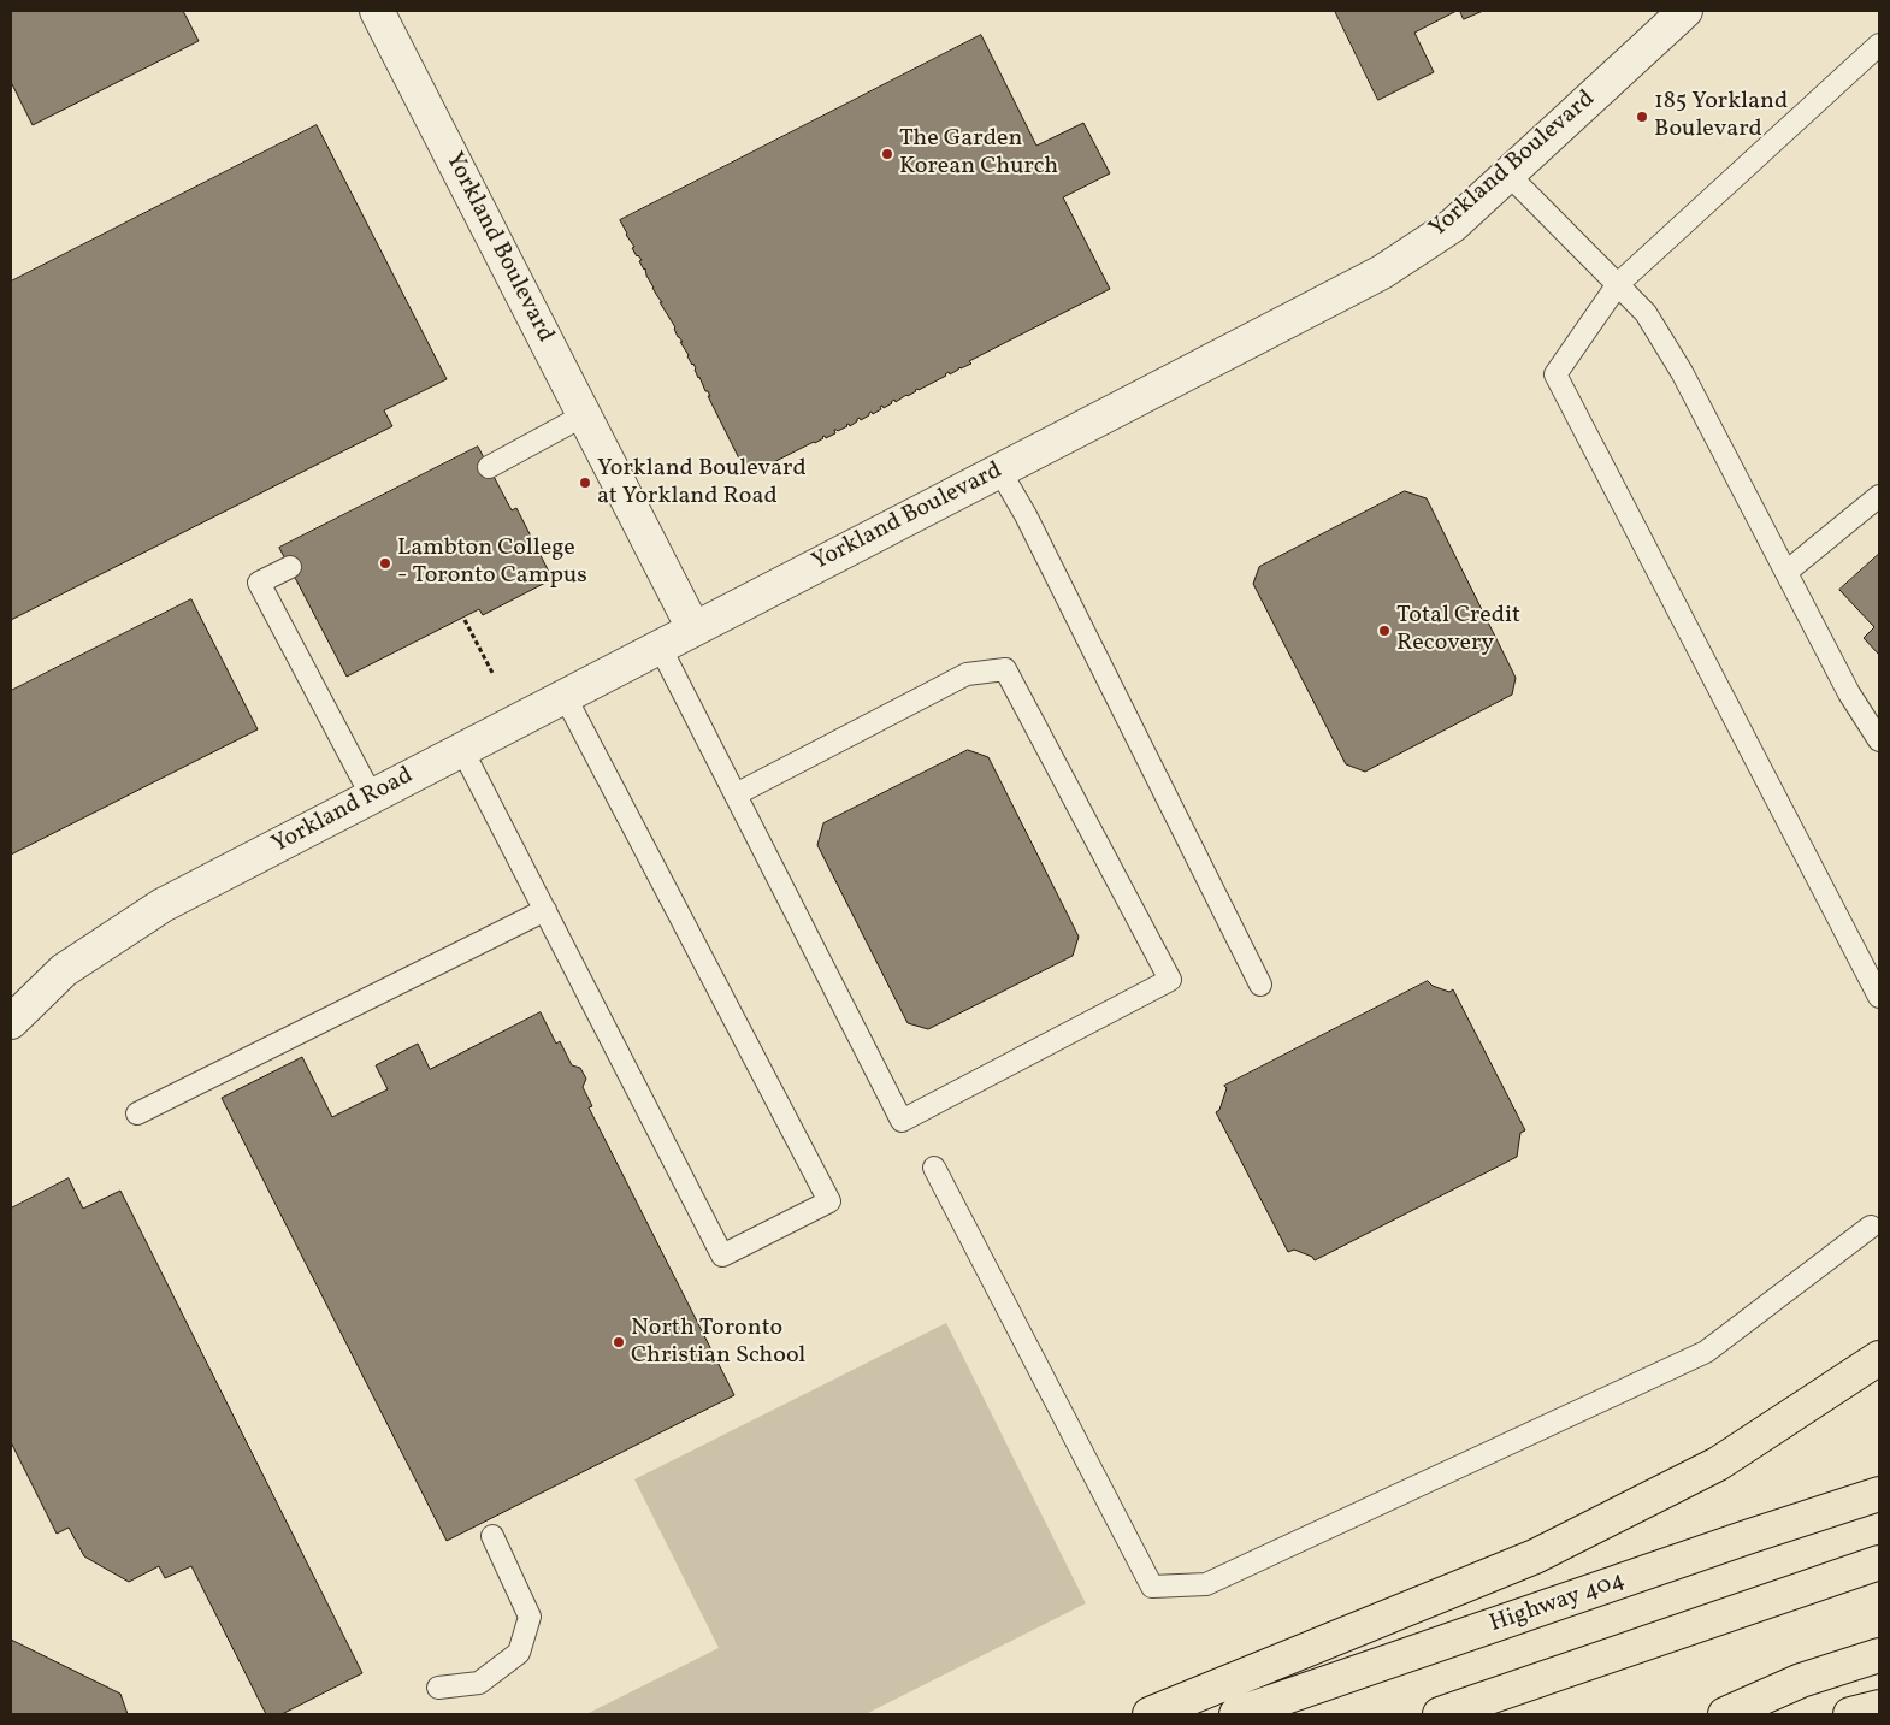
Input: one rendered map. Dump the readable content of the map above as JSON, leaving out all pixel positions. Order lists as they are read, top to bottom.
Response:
{
  "streets": {
    "highway": ["Highway 404"],
    "street": ["Yorkland Boulevard", "Yorkland Road"]
  },
  "crossings": [
    ["Yorkland Boulevard", "Yorkland Road"]
  ],
  "places": [
    "185 Yorkland Boulevard",
    "The Garden Korean Church",
    "Yorkland Boulevard at Yorkland Road",
    "Lambton College - Toronto Campus",
    "Total Credit Recovery",
    "North Toronto Christian School"
  ]
}
